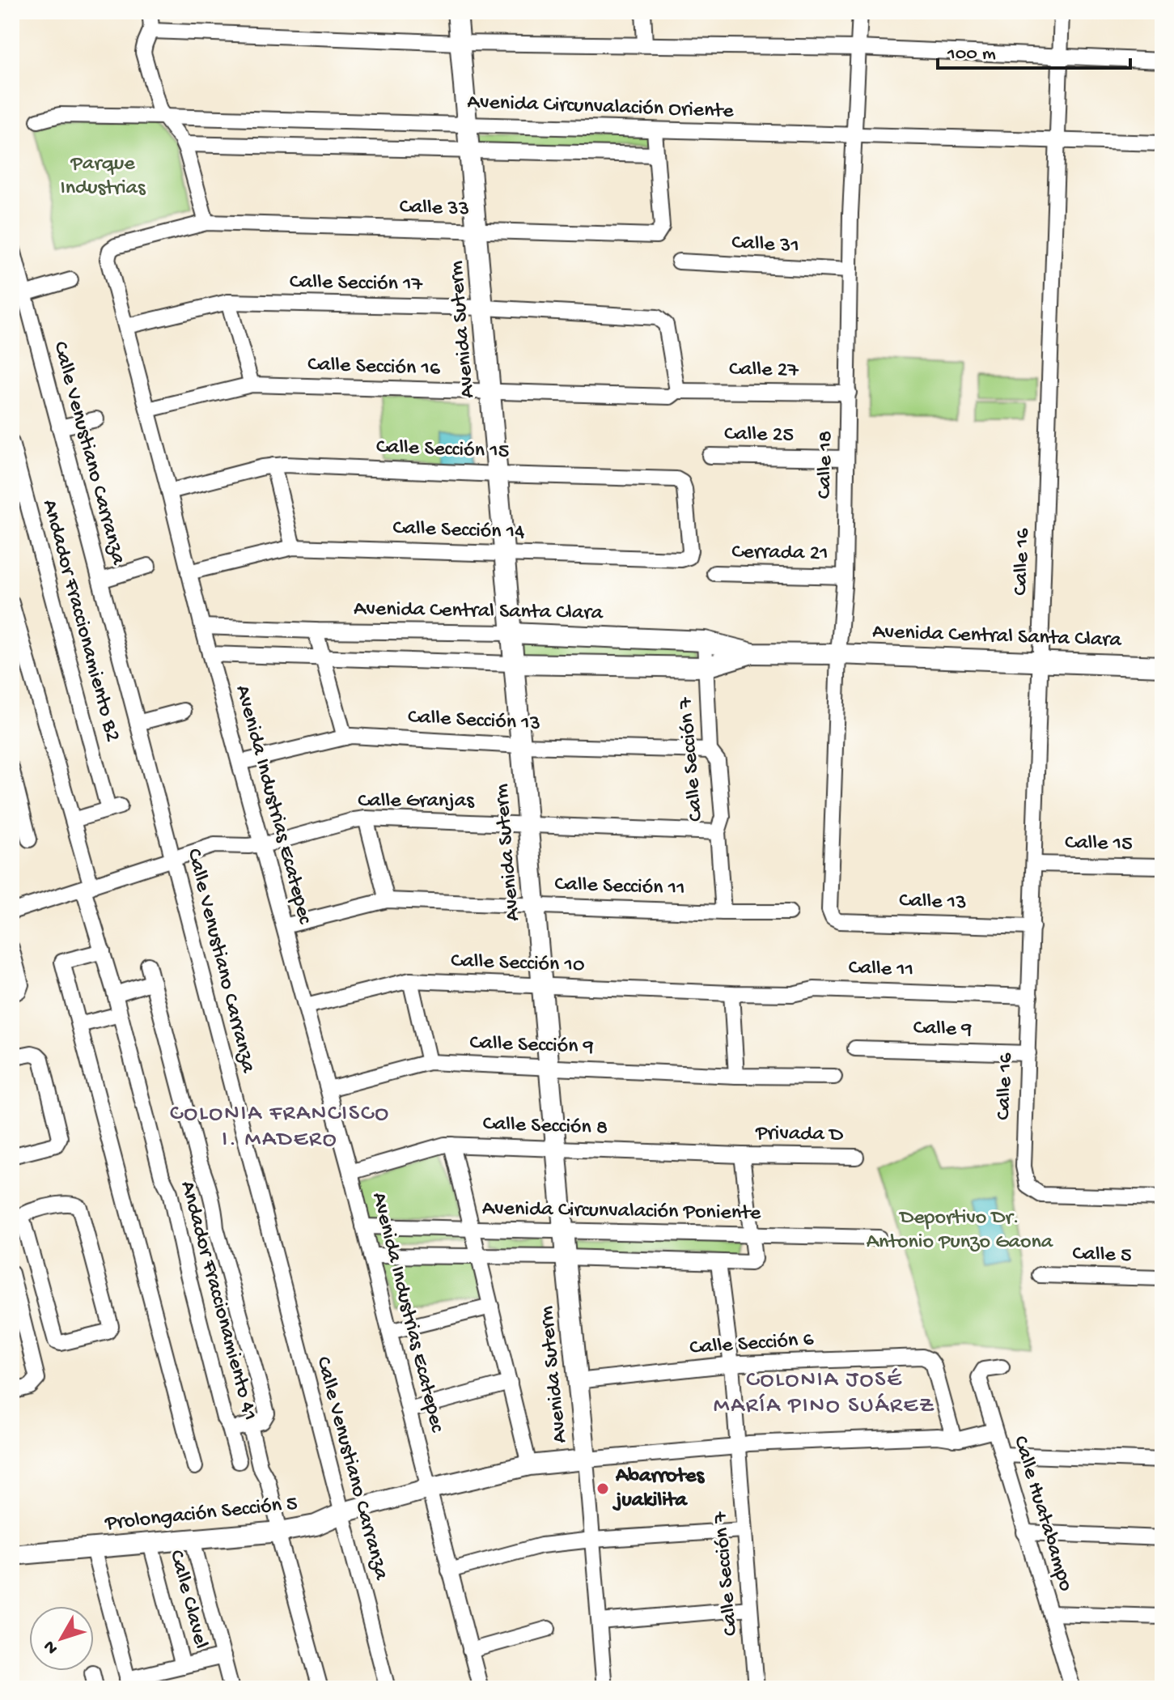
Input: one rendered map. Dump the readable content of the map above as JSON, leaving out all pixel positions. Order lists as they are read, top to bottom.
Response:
{
  "streets": {
    "street": [
      "Avenida Circunvalación Oriente",
      "Calle 33",
      "Calle 31",
      "Calle Sección 17",
      "Avenida Suterm",
      "Calle Sección 16",
      "Calle 27",
      "Calle 25",
      "Calle Sección 15",
      "Calle Venustiano Carranza",
      "Calle 18",
      "Calle Sección 14",
      "Cerrada 21",
      "Calle 16",
      "Avenida Central Santa Clara",
      "Andador Fraccionamiento B2",
      "Calle Sección 13",
      "Calle Sección 7",
      "Calle Granjas",
      "Avenida Industrias Ecatepec",
      "Calle 15",
      "Calle Sección 11",
      "Calle 13",
      "Calle Sección 10",
      "Calle 11",
      "Calle 9",
      "Calle Sección 9",
      "Calle Sección 8",
      "Privada D",
      "Avenida Circunvalación Poniente",
      "Calle 5",
      "Andador Fraccionamiento 41",
      "Calle Sección 6",
      "Calle Huatabampo",
      "Prolongación Sección 5",
      "Calle Clavel"
    ]
  },
  "crossings": [
    ["Avenida Circunvalación Oriente", "Avenida Suterm"],
    ["Avenida Circunvalación Oriente", "Calle 18"],
    ["Avenida Circunvalación Oriente", "Calle 16"],
    ["Calle 33", "Avenida Suterm"],
    ["Calle 33", "Avenida Industrias Ecatepec"],
    ["Calle 31", "Calle 18"],
    ["Calle Sección 17", "Avenida Suterm"],
    ["Calle Sección 17", "Calle Sección 16"],
    ["Calle Sección 17", "Calle 27"],
    ["Calle Sección 17", "Avenida Industrias Ecatepec"],
    ["Avenida Suterm", "Calle Sección 16"],
    ["Avenida Suterm", "Calle Sección 15"],
    ["Avenida Suterm", "Calle Sección 14"],
    ["Avenida Suterm", "Avenida Central Santa Clara"],
    ["Avenida Suterm", "Calle Sección 13"],
    ["Avenida Suterm", "Calle Granjas"],
    ["Avenida Suterm", "Calle Sección 11"],
    ["Avenida Suterm", "Calle Sección 10"],
    ["Avenida Suterm", "Calle Sección 9"],
    ["Avenida Suterm", "Calle Sección 8"],
    ["Avenida Suterm", "Avenida Circunvalación Poniente"],
    ["Avenida Suterm", "Calle Sección 6"],
    ["Avenida Suterm", "Prolongación Sección 5"],
    ["Calle Sección 16", "Calle 27"],
    ["Calle Sección 16", "Avenida Industrias Ecatepec"],
    ["Calle 27", "Calle 18"],
    ["Calle 25", "Calle 18"],
    ["Calle Sección 15", "Calle Sección 14"],
    ["Calle Sección 15", "Avenida Industrias Ecatepec"],
    ["Calle Venustiano Carranza", "Calle Granjas"],
    ["Calle Venustiano Carranza", "Prolongación Sección 5"],
    ["Calle 18", "Cerrada 21"],
    ["Calle 18", "Avenida Central Santa Clara"],
    ["Calle 18", "Calle 13"],
    ["Calle Sección 14", "Avenida Industrias Ecatepec"],
    ["Calle 16", "Avenida Central Santa Clara"],
    ["Calle 16", "Calle 15"],
    ["Calle 16", "Calle 13"],
    ["Calle 16", "Calle 11"],
    ["Calle 16", "Calle 9"],
    ["Avenida Central Santa Clara", "Calle Sección 7"],
    ["Avenida Central Santa Clara", "Avenida Industrias Ecatepec"],
    ["Andador Fraccionamiento B2", "Andador Fraccionamiento 41"],
    ["Calle Sección 13", "Calle Sección 7"],
    ["Calle Sección 13", "Avenida Industrias Ecatepec"],
    ["Calle Sección 7", "Calle Granjas"],
    ["Calle Sección 7", "Calle Sección 11"],
    ["Calle Sección 7", "Calle Sección 6"],
    ["Calle Granjas", "Avenida Industrias Ecatepec"],
    ["Calle Granjas", "Andador Fraccionamiento 41"],
    ["Avenida Industrias Ecatepec", "Calle Sección 11"],
    ["Avenida Industrias Ecatepec", "Calle Sección 10"],
    ["Avenida Industrias Ecatepec", "Calle Sección 9"],
    ["Avenida Industrias Ecatepec", "Calle Sección 8"],
    ["Avenida Industrias Ecatepec", "Avenida Circunvalación Poniente"],
    ["Avenida Industrias Ecatepec", "Prolongación Sección 5"],
    ["Calle Sección 10", "Calle 11"],
    ["Calle Sección 8", "Privada D"],
    ["Andador Fraccionamiento 41", "Prolongación Sección 5"],
    ["Prolongación Sección 5", "Calle Clavel"]
  ],
  "districts": ["COLONIA FRANCISCO I. MADERO", "COLONIA JOSÉ MARÍA PINO SUÁREZ"],
  "parks": ["Parque Industrias", "Deportivo Dr. Antonio Punzo Gaona"],
  "places": ["Abarrotes juakilita"],
  "scale_bar": "100 m",
  "north": "bottom left"
}
